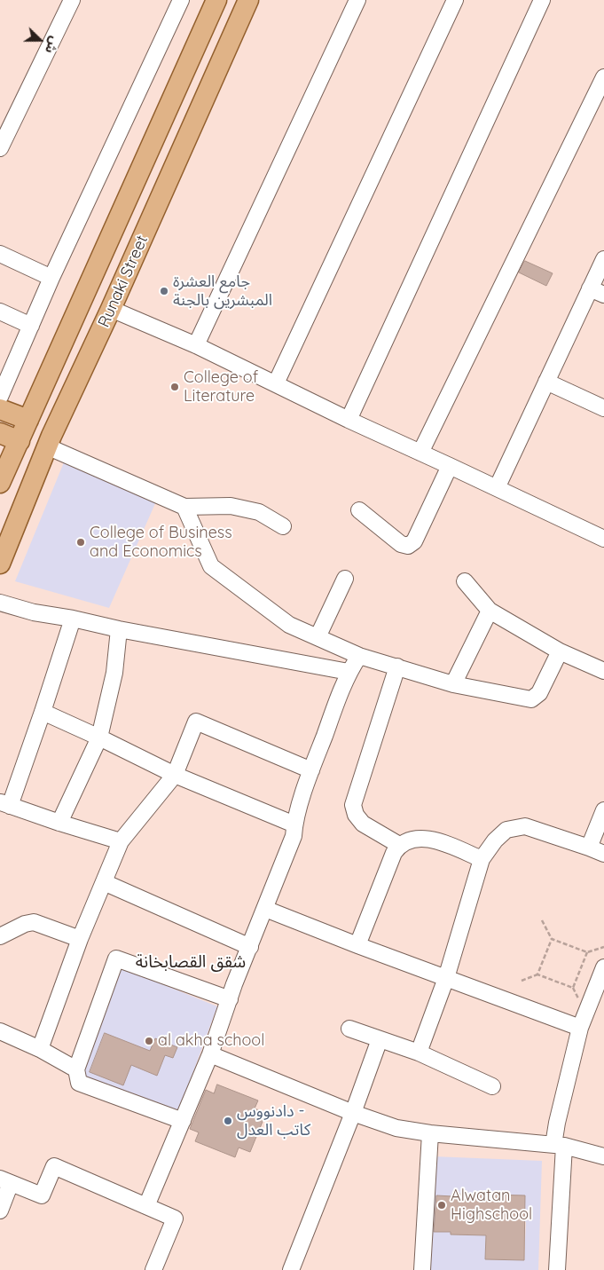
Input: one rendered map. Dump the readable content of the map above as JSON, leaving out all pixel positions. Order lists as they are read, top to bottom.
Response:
{
  "streets": {
    "main road": ["Runaki Street"]
  },
  "districts": ["شقق القصابخانة"],
  "places": [
    "جامع العشرة المبشرين بالجنة",
    "College of Literature",
    "College of Business and Economics",
    "al akha school",
    "دادنووس - کاتب العدل",
    "Alwatan Highschool"
  ],
  "north": "right"
}
